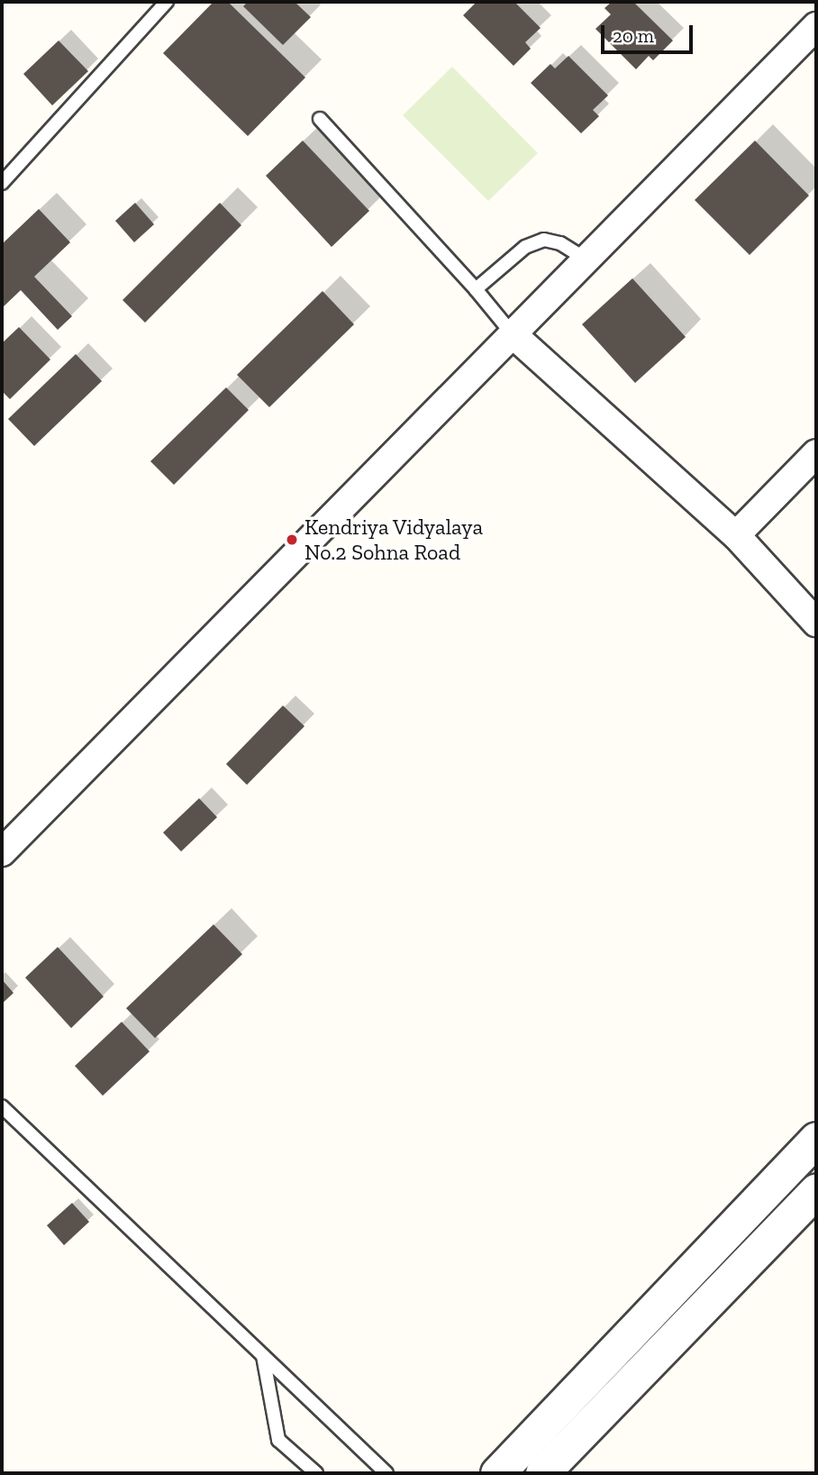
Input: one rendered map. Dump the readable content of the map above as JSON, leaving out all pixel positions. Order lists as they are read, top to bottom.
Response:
{
  "places": ["Kendriya Vidyalaya No.2 Sohna Road"],
  "scale_bar": "20 m"
}
